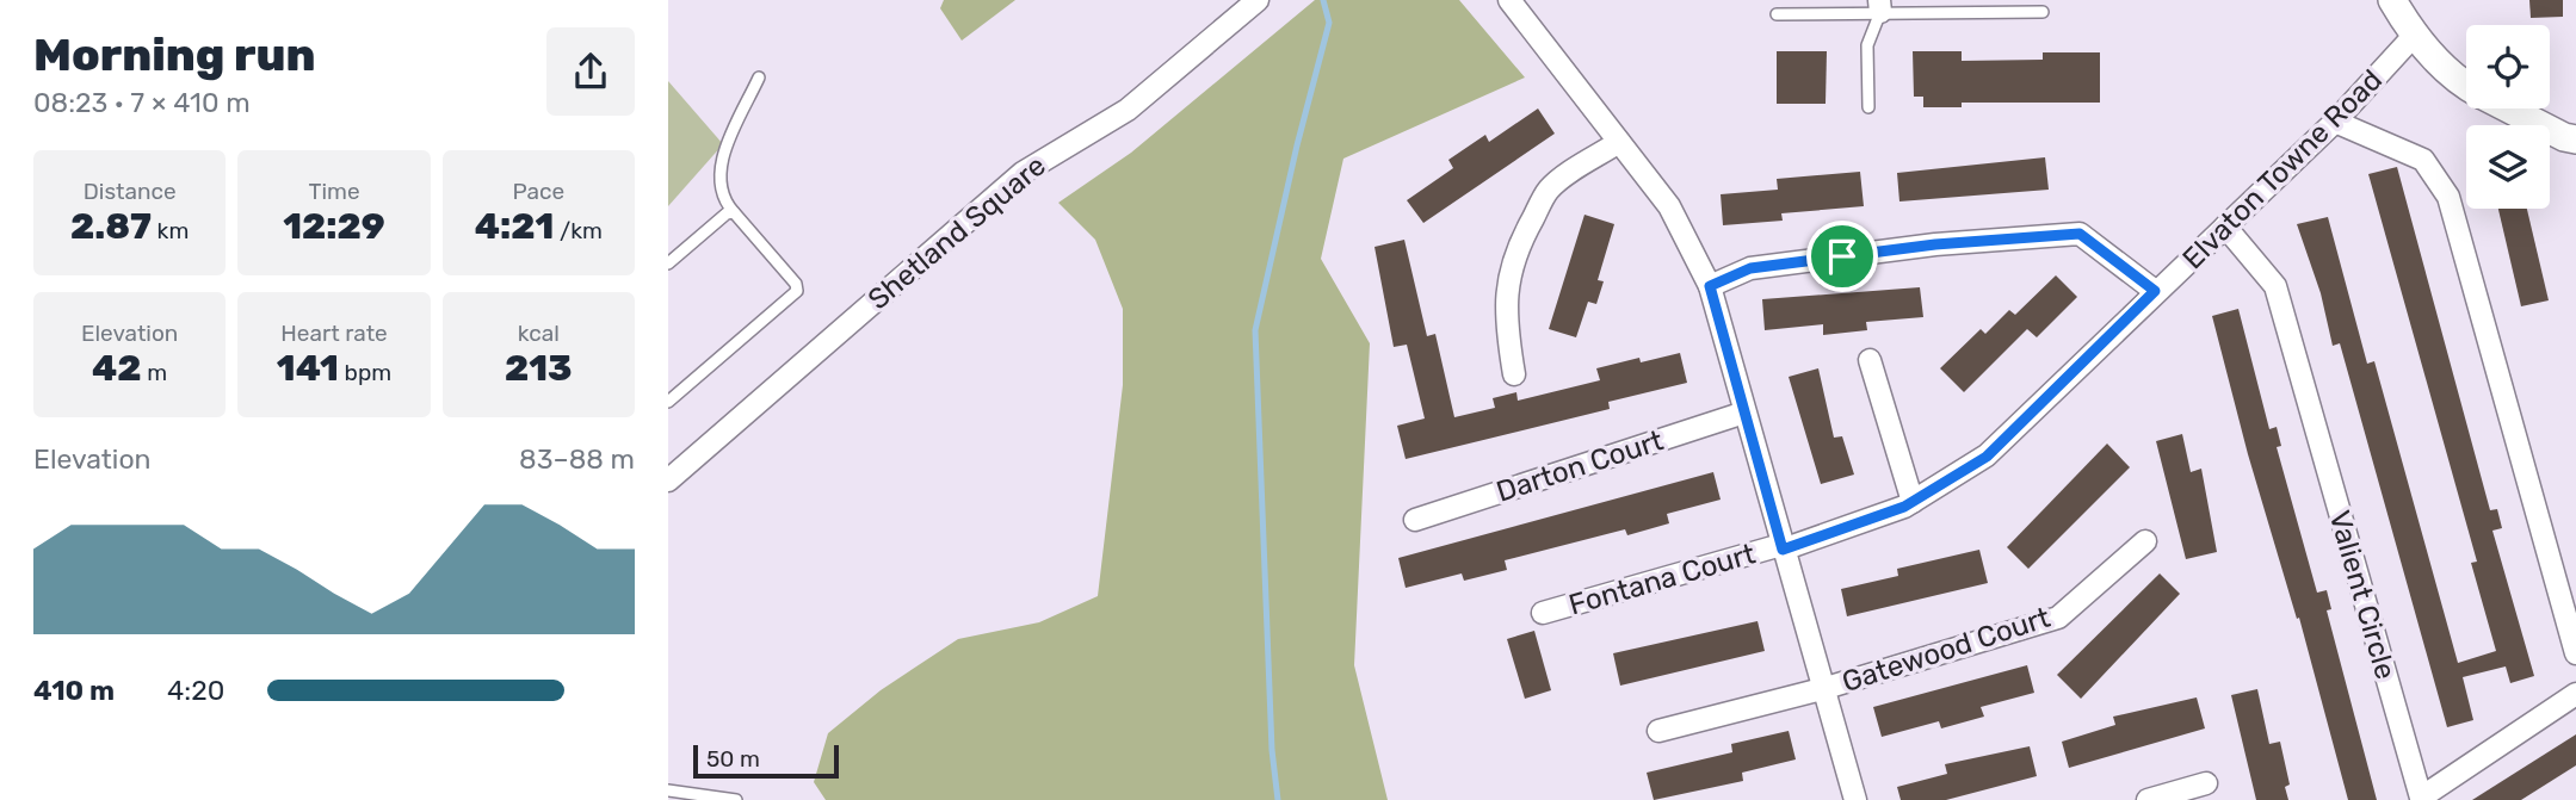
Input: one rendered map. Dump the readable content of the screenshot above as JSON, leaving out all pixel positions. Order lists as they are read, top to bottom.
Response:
{
  "streets": {
    "street": [
      "Elvaton Towne Road",
      "Shetland Square",
      "Darton Court",
      "Fontana Court",
      "Valient Circle",
      "Gatewood Court"
    ]
  },
  "crossings": [
    ["Elvaton Towne Road", "Fontana Court"],
    ["Elvaton Towne Road", "Valient Circle"]
  ],
  "scale_bar": "50 m",
  "page": {
    "heading": ["Morning run", "08:23 · 7 × 410 m"],
    "stats": [
      ["Distance", "2.87 km"],
      ["Time", "12:29"],
      ["Pace", "4:21 /km"],
      ["Elevation", "42 m"],
      ["Heart rate", "141 bpm"],
      ["kcal", "213"]
    ],
    "chart": ["Elevation", "83–88 m"],
    "list": [
      {
        "name": "410 m",
        "note": "4:20"
      }
    ],
    "scale": "50 m"
  }
}
